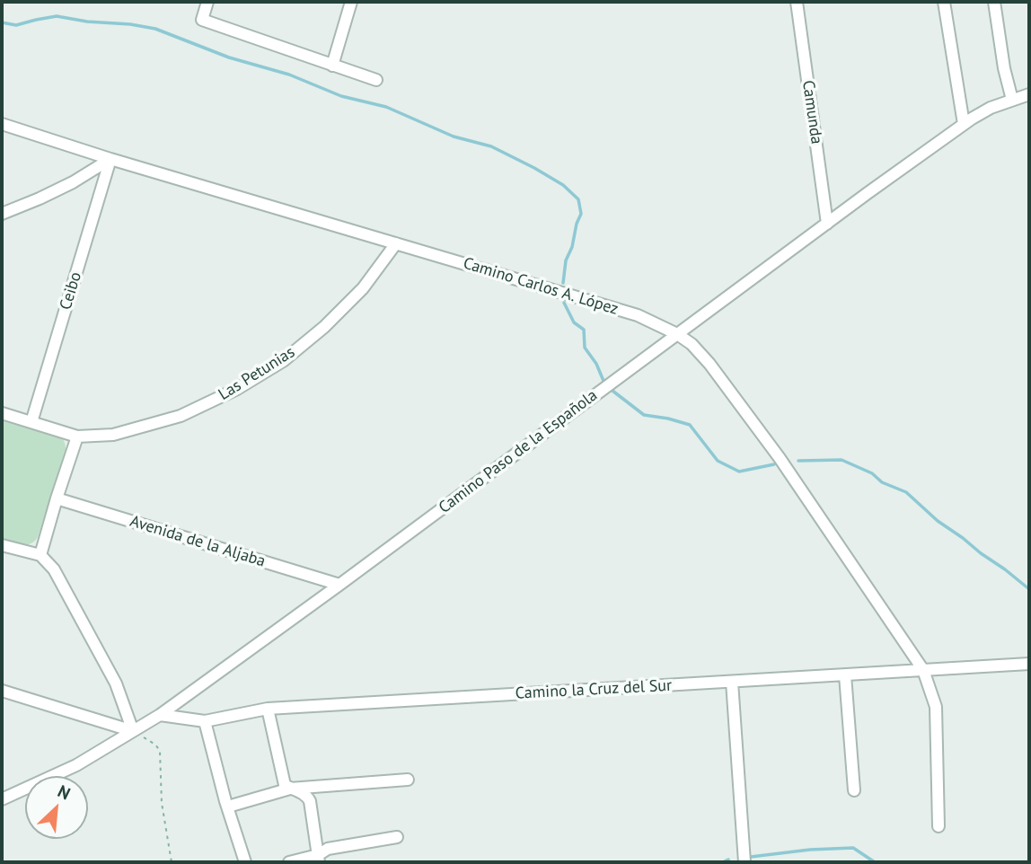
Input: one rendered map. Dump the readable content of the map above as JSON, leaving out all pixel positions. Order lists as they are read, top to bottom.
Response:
{
  "streets": {
    "street": [
      "Camunda",
      "Camino Carlos A. López",
      "Ceibo",
      "Las Petunias",
      "Camino Paso de la Española",
      "Avenida de la Aljaba",
      "Camino la Cruz del Sur"
    ]
  },
  "crossings": [
    ["Camunda", "Camino Paso de la Española"],
    ["Camino Carlos A. López", "Ceibo"],
    ["Camino Carlos A. López", "Las Petunias"],
    ["Camino Carlos A. López", "Camino Paso de la Española"],
    ["Camino Carlos A. López", "Camino la Cruz del Sur"],
    ["Camino Paso de la Española", "Avenida de la Aljaba"],
    ["Camino Paso de la Española", "Camino la Cruz del Sur"]
  ],
  "north": "top right"
}
